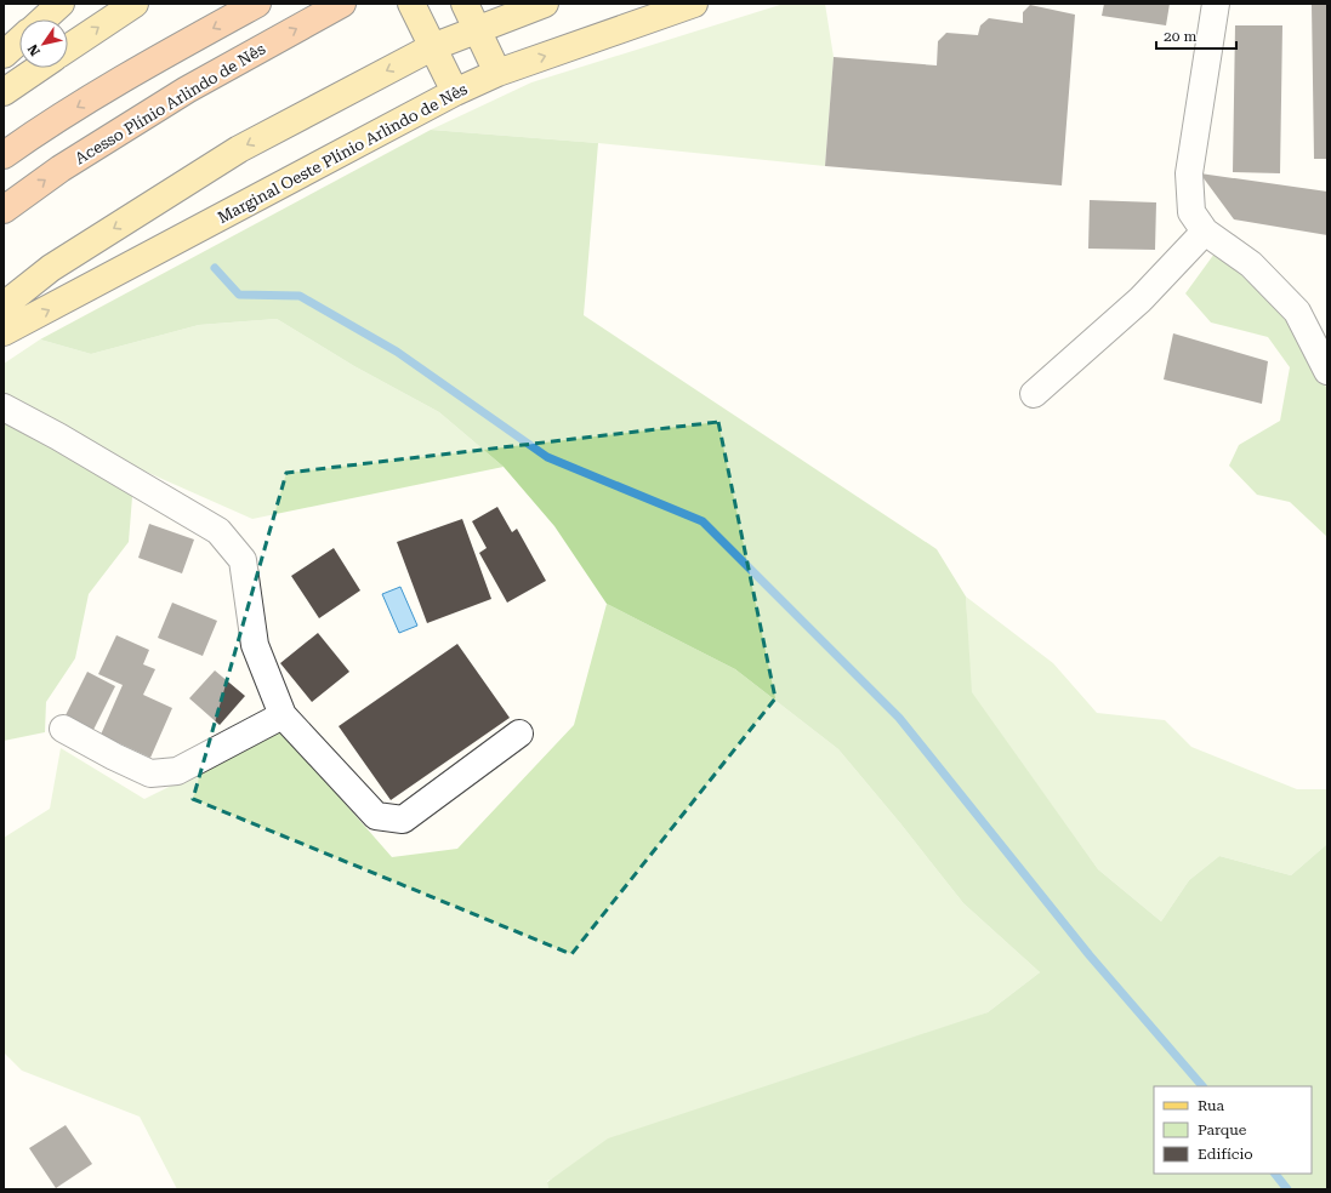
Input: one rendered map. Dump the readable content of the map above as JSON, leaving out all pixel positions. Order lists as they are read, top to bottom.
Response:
{
  "streets": {
    "highway": ["Acesso Plínio Arlindo de Nês"],
    "main road": ["Marginal Oeste Plínio Arlindo de Nês"]
  },
  "legend": ["Rua", "Parque", "Edifício"],
  "scale_bar": "20 m",
  "north": "bottom left"
}
